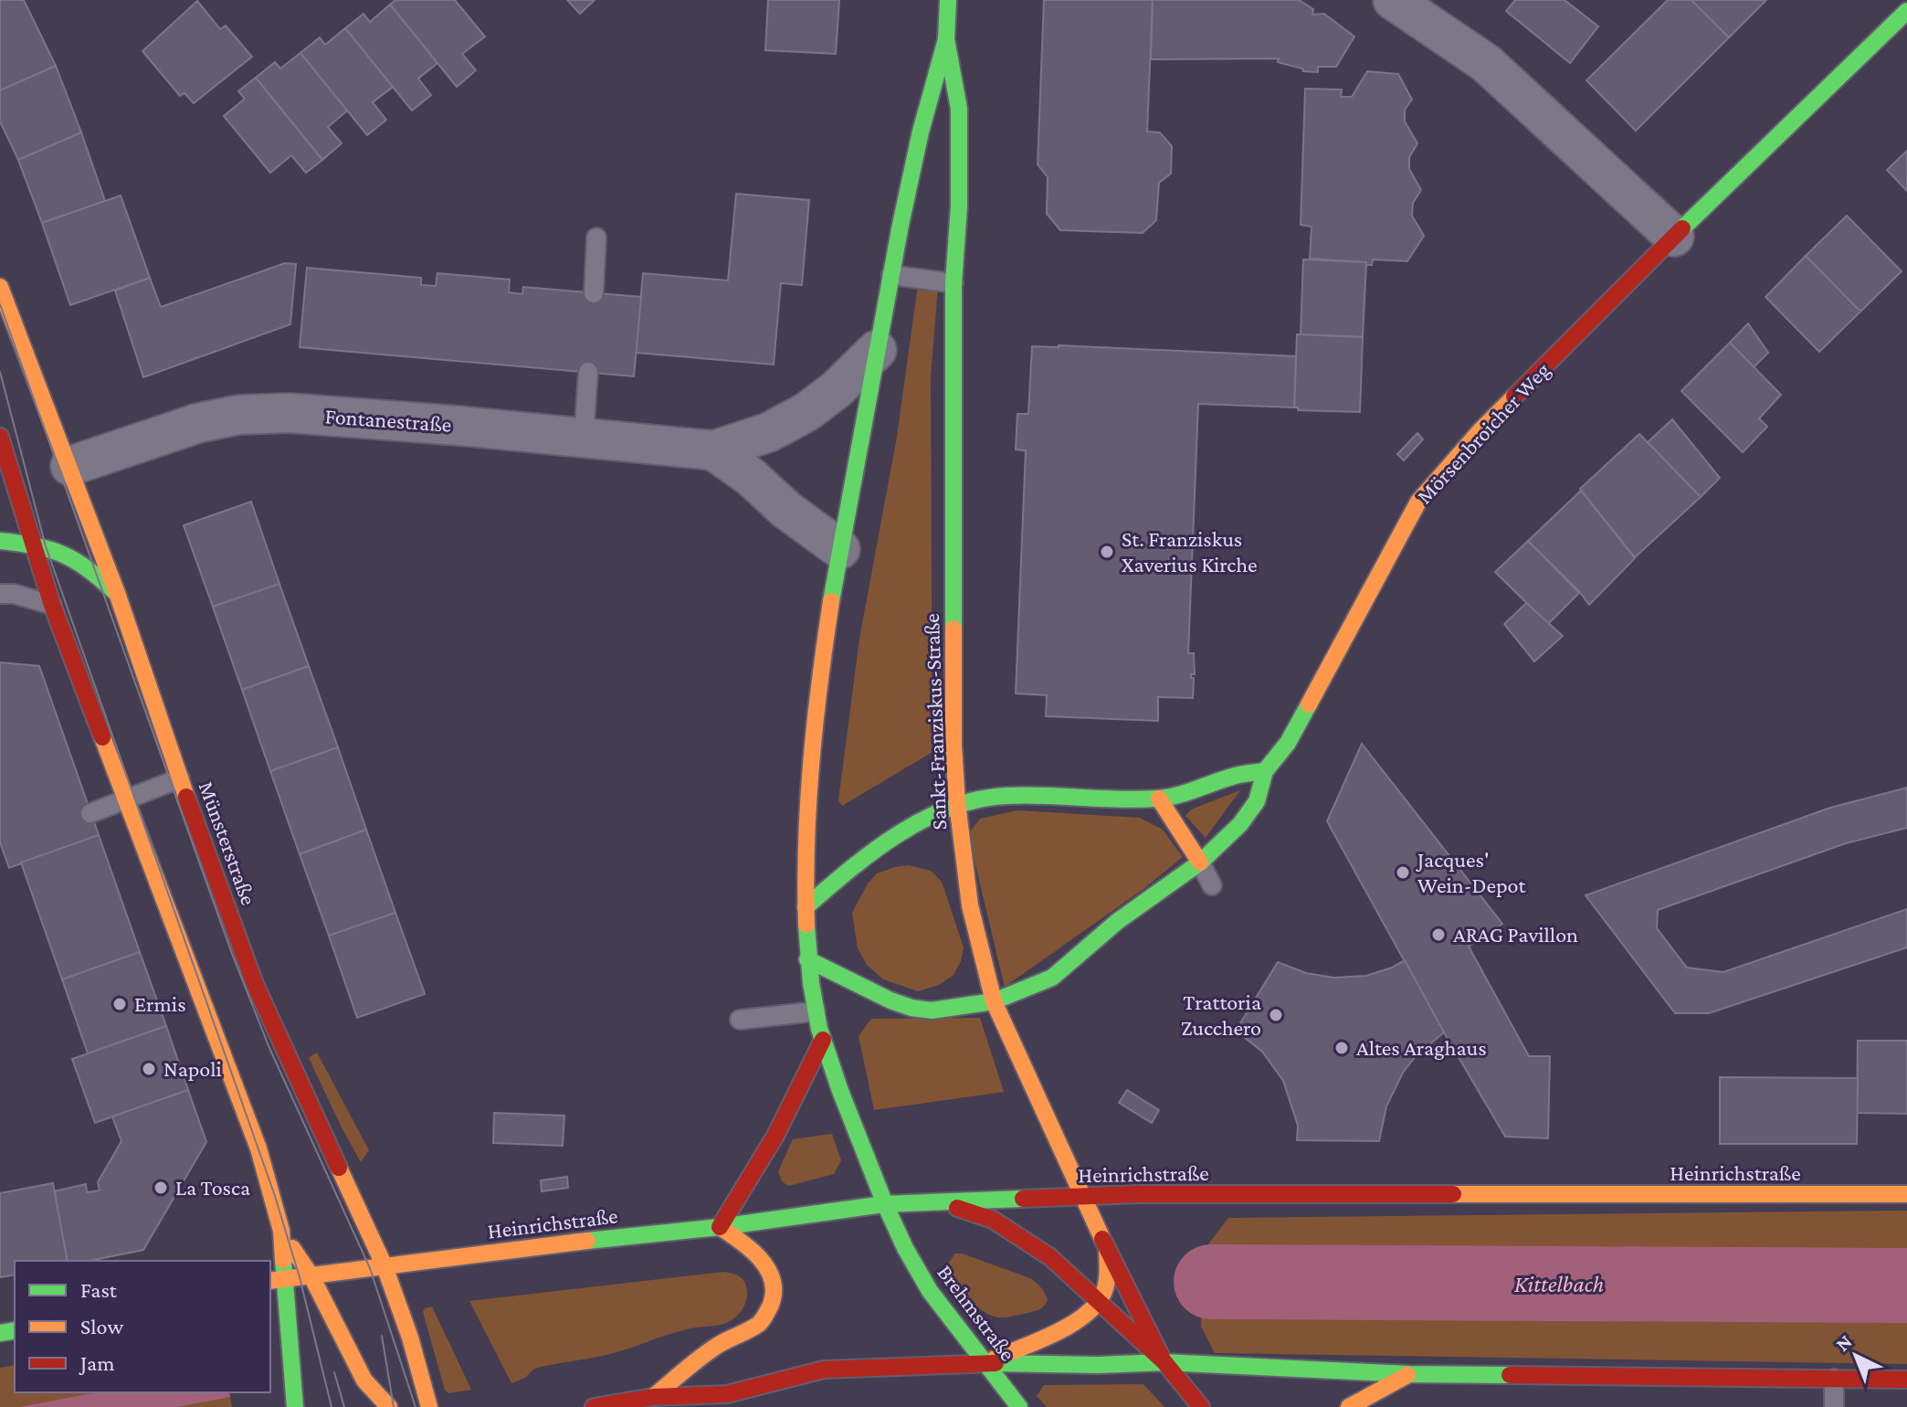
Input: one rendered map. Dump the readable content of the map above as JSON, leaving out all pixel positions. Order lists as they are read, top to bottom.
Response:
{
  "streets": {
    "main road": [
      "Mörsenbroicher Weg",
      "Sankt-Franziskus-Straße",
      "Münsterstraße",
      "Heinrichstraße",
      "Brehmstraße"
    ],
    "street": ["Fontanestraße"]
  },
  "crossings": [
    ["Fontanestraße", "Sankt-Franziskus-Straße"],
    ["Fontanestraße", "Münsterstraße"],
    ["Mörsenbroicher Weg", "Sankt-Franziskus-Straße"],
    ["Sankt-Franziskus-Straße", "Heinrichstraße"],
    ["Sankt-Franziskus-Straße", "Brehmstraße"],
    ["Münsterstraße", "Heinrichstraße"],
    ["Heinrichstraße", "Brehmstraße"]
  ],
  "water": ["Kittelbach"],
  "places": [
    "St. Franziskus Xaverius Kirche",
    "Jacques' Wein-Depot",
    "ARAG Pavillon",
    "Ermis",
    "Trattoria Zucchero",
    "Altes Araghaus",
    "Napoli",
    "La Tosca"
  ],
  "legend": ["Fast", "Slow", "Jam"],
  "north": "top left"
}
